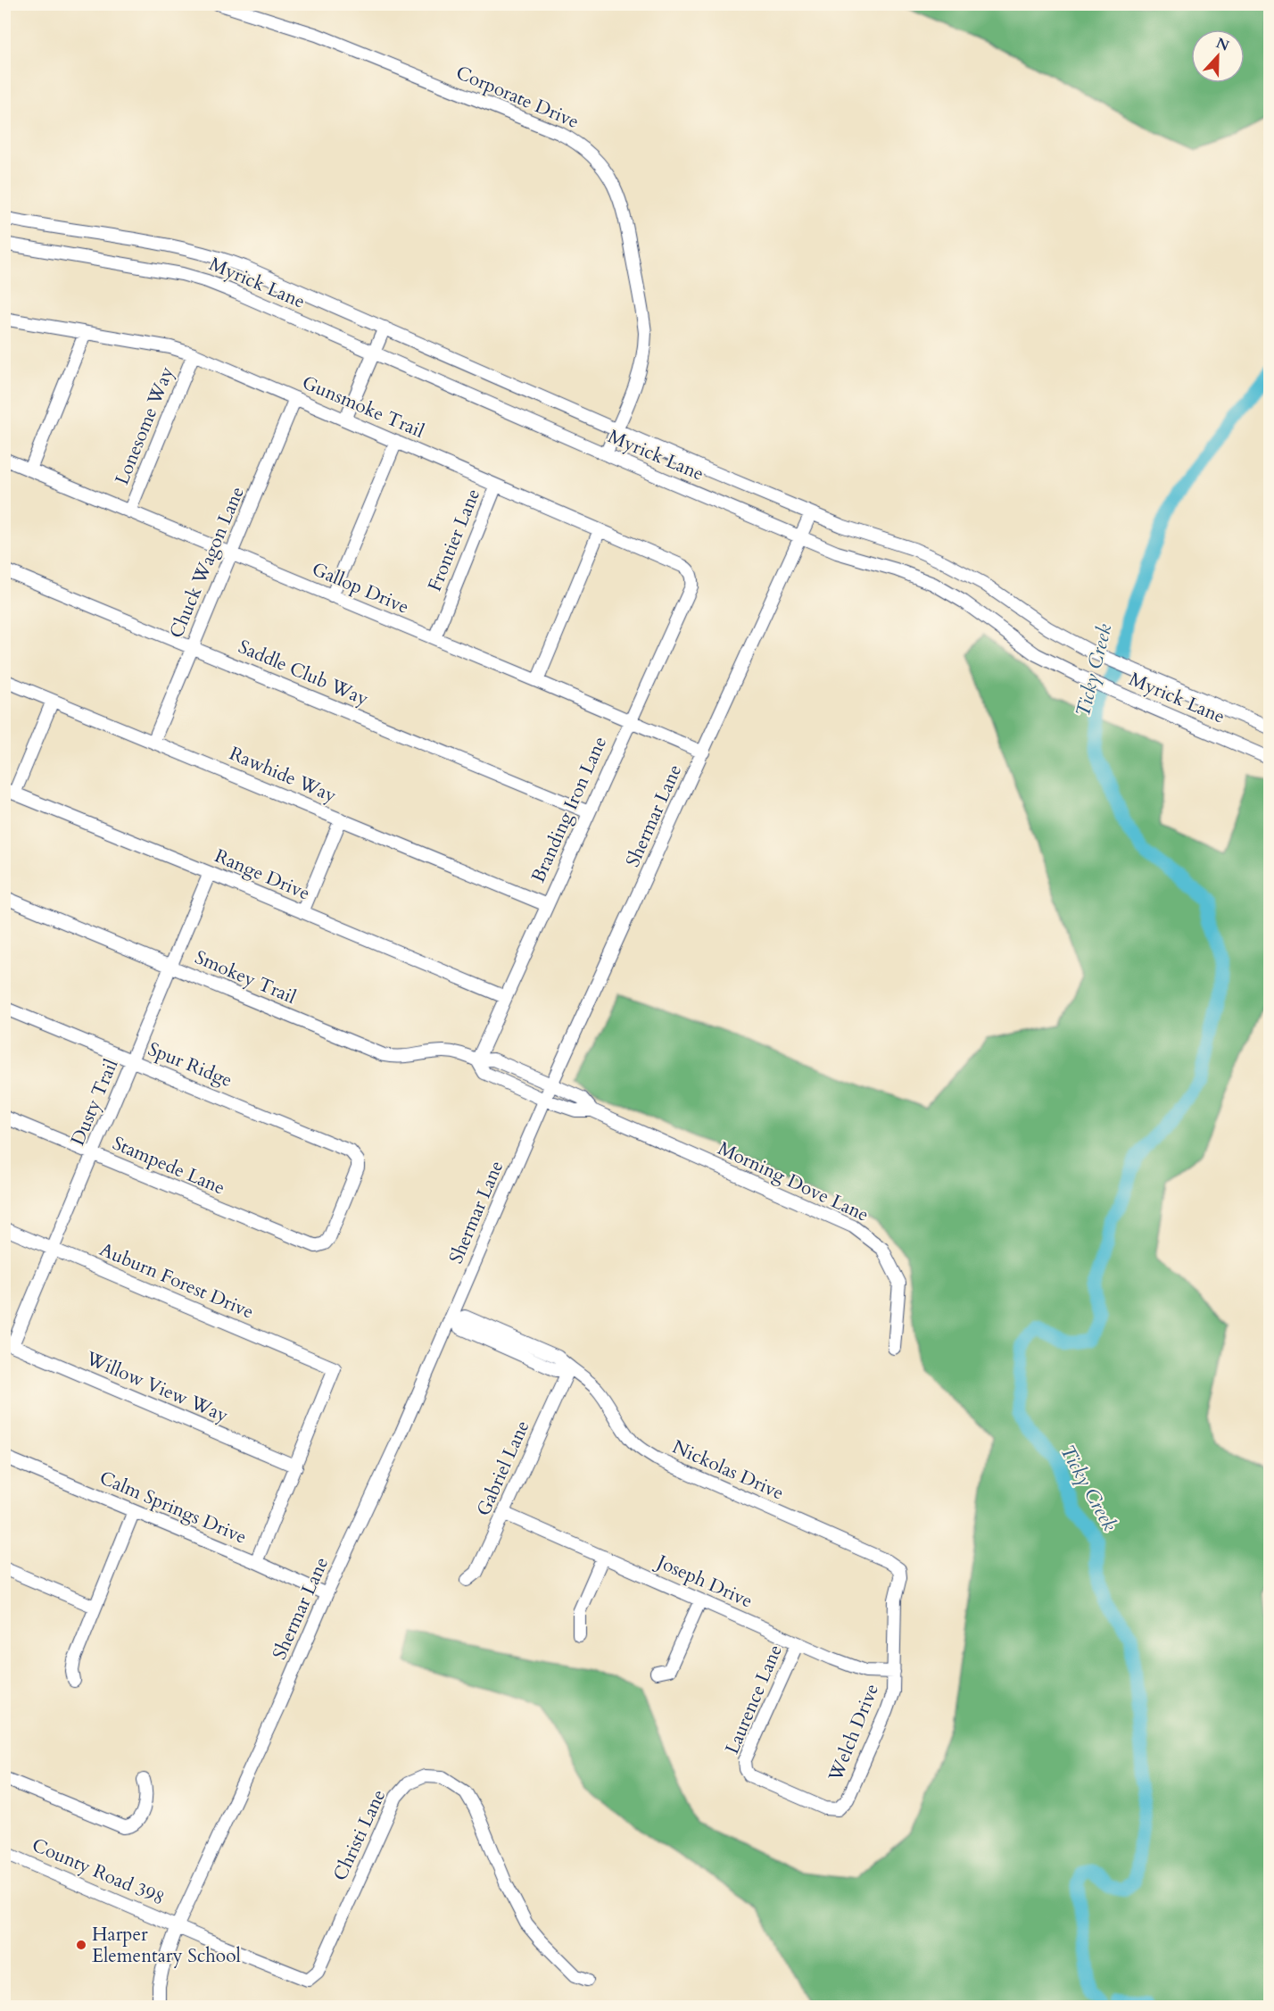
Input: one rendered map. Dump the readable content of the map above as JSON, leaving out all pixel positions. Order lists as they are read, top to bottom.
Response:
{
  "streets": {
    "street": [
      "Corporate Drive",
      "Myrick Lane",
      "Gunsmoke Trail",
      "Lonesome Way",
      "Frontier Lane",
      "Chuck Wagon Lane",
      "Gallop Drive",
      "Saddle Club Way",
      "Rawhide Way",
      "Branding Iron Lane",
      "Shermar Lane",
      "Range Drive",
      "Smokey Trail",
      "Spur Ridge",
      "Dusty Trail",
      "Stampede Lane",
      "Morning Dove Lane",
      "Auburn Forest Drive",
      "Willow View Way",
      "Gabriel Lane",
      "Nickolas Drive",
      "Calm Springs Drive",
      "Joseph Drive",
      "Laurence Lane",
      "Welch Drive",
      "Christi Lane",
      "County Road 398"
    ]
  },
  "crossings": [
    ["Corporate Drive", "Myrick Lane"],
    ["Myrick Lane", "Shermar Lane"],
    ["Gunsmoke Trail", "Lonesome Way"],
    ["Gunsmoke Trail", "Frontier Lane"],
    ["Gunsmoke Trail", "Chuck Wagon Lane"],
    ["Gunsmoke Trail", "Branding Iron Lane"],
    ["Lonesome Way", "Gallop Drive"],
    ["Frontier Lane", "Gallop Drive"],
    ["Chuck Wagon Lane", "Gallop Drive"],
    ["Chuck Wagon Lane", "Saddle Club Way"],
    ["Chuck Wagon Lane", "Rawhide Way"],
    ["Gallop Drive", "Branding Iron Lane"],
    ["Gallop Drive", "Shermar Lane"],
    ["Saddle Club Way", "Branding Iron Lane"],
    ["Rawhide Way", "Branding Iron Lane"],
    ["Branding Iron Lane", "Range Drive"],
    ["Branding Iron Lane", "Smokey Trail"],
    ["Shermar Lane", "Smokey Trail"],
    ["Shermar Lane", "Morning Dove Lane"],
    ["Shermar Lane", "Nickolas Drive"],
    ["Shermar Lane", "Calm Springs Drive"],
    ["Shermar Lane", "Christi Lane"],
    ["Shermar Lane", "County Road 398"],
    ["Range Drive", "Dusty Trail"],
    ["Smokey Trail", "Dusty Trail"],
    ["Smokey Trail", "Morning Dove Lane"],
    ["Spur Ridge", "Dusty Trail"],
    ["Spur Ridge", "Stampede Lane"],
    ["Dusty Trail", "Stampede Lane"],
    ["Dusty Trail", "Auburn Forest Drive"],
    ["Dusty Trail", "Willow View Way"],
    ["Auburn Forest Drive", "Willow View Way"],
    ["Gabriel Lane", "Nickolas Drive"],
    ["Gabriel Lane", "Joseph Drive"],
    ["Nickolas Drive", "Welch Drive"],
    ["Joseph Drive", "Laurence Lane"],
    ["Joseph Drive", "Welch Drive"],
    ["Laurence Lane", "Welch Drive"],
    ["Christi Lane", "County Road 398"]
  ],
  "water": ["Ticky Creek"],
  "places": ["Harper Elementary School"],
  "north": "top"
}
